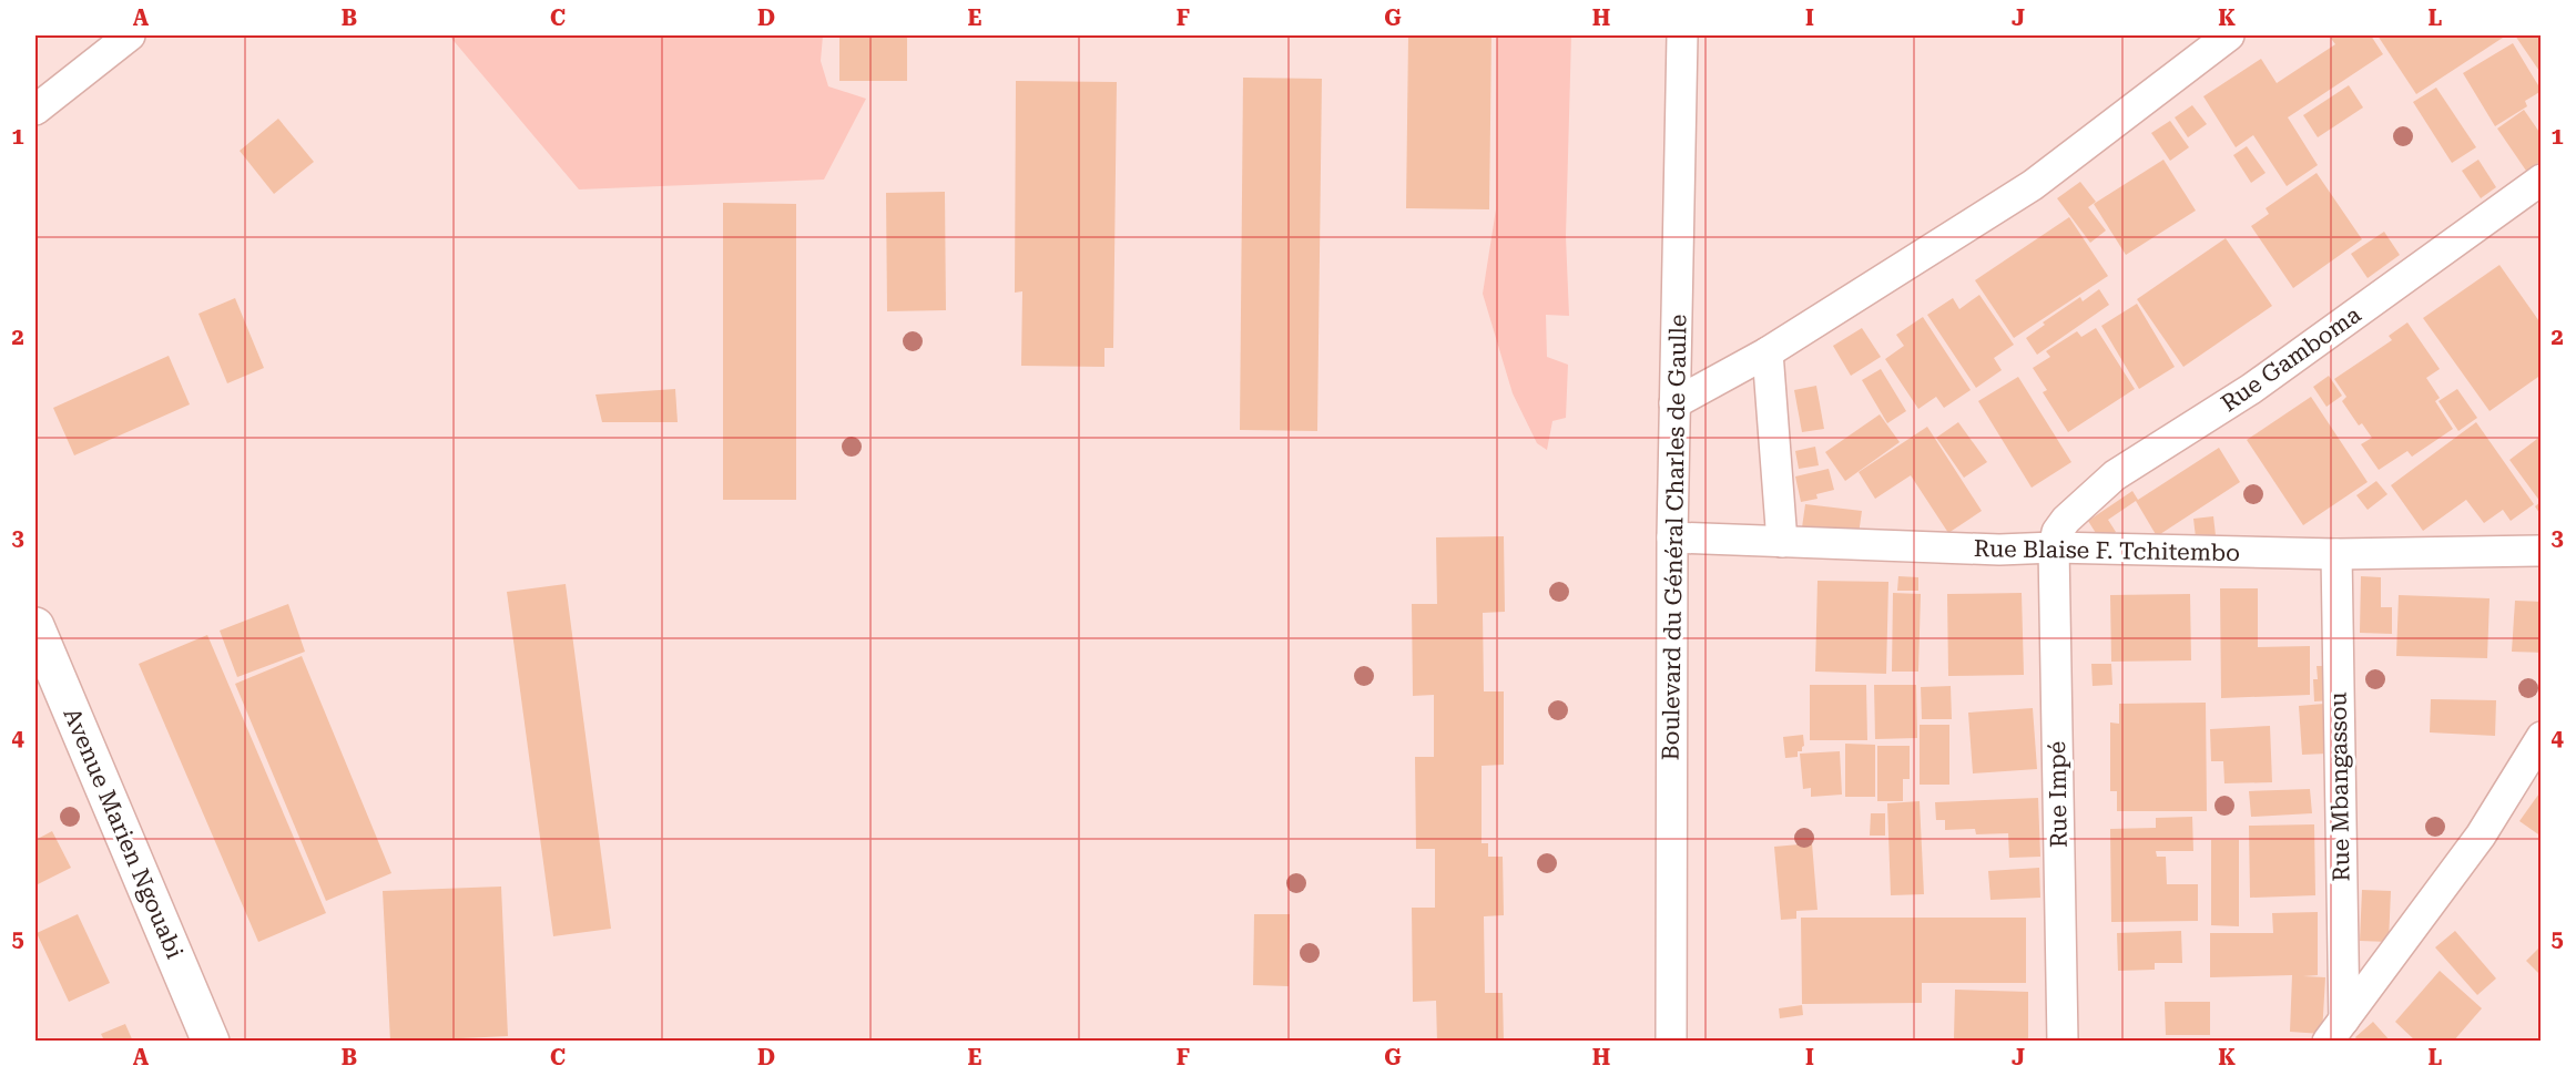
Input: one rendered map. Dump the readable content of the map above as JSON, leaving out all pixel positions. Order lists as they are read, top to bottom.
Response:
{
  "streets": {
    "street": [
      "Rue Gamboma",
      "Boulevard du Général Charles de Gaulle",
      "Rue Blaise F. Tchitembo",
      "Rue Mbangassou",
      "Rue Impé",
      "Avenue Marien Ngouabi"
    ]
  },
  "crossings": [
    ["Rue Gamboma", "Rue Blaise F. Tchitembo"],
    ["Rue Gamboma", "Rue Impé"],
    ["Boulevard du Général Charles de Gaulle", "Rue Blaise F. Tchitembo"],
    ["Rue Blaise F. Tchitembo", "Rue Mbangassou"],
    ["Rue Blaise F. Tchitembo", "Rue Impé"]
  ],
  "grid": {
    "columns": [
      "A",
      "B",
      "C",
      "D",
      "E",
      "F",
      "G",
      "H",
      "I",
      "J",
      "K",
      "L"
    ],
    "rows": [
      "1",
      "2",
      "3",
      "4",
      "5"
    ]
  }
}
